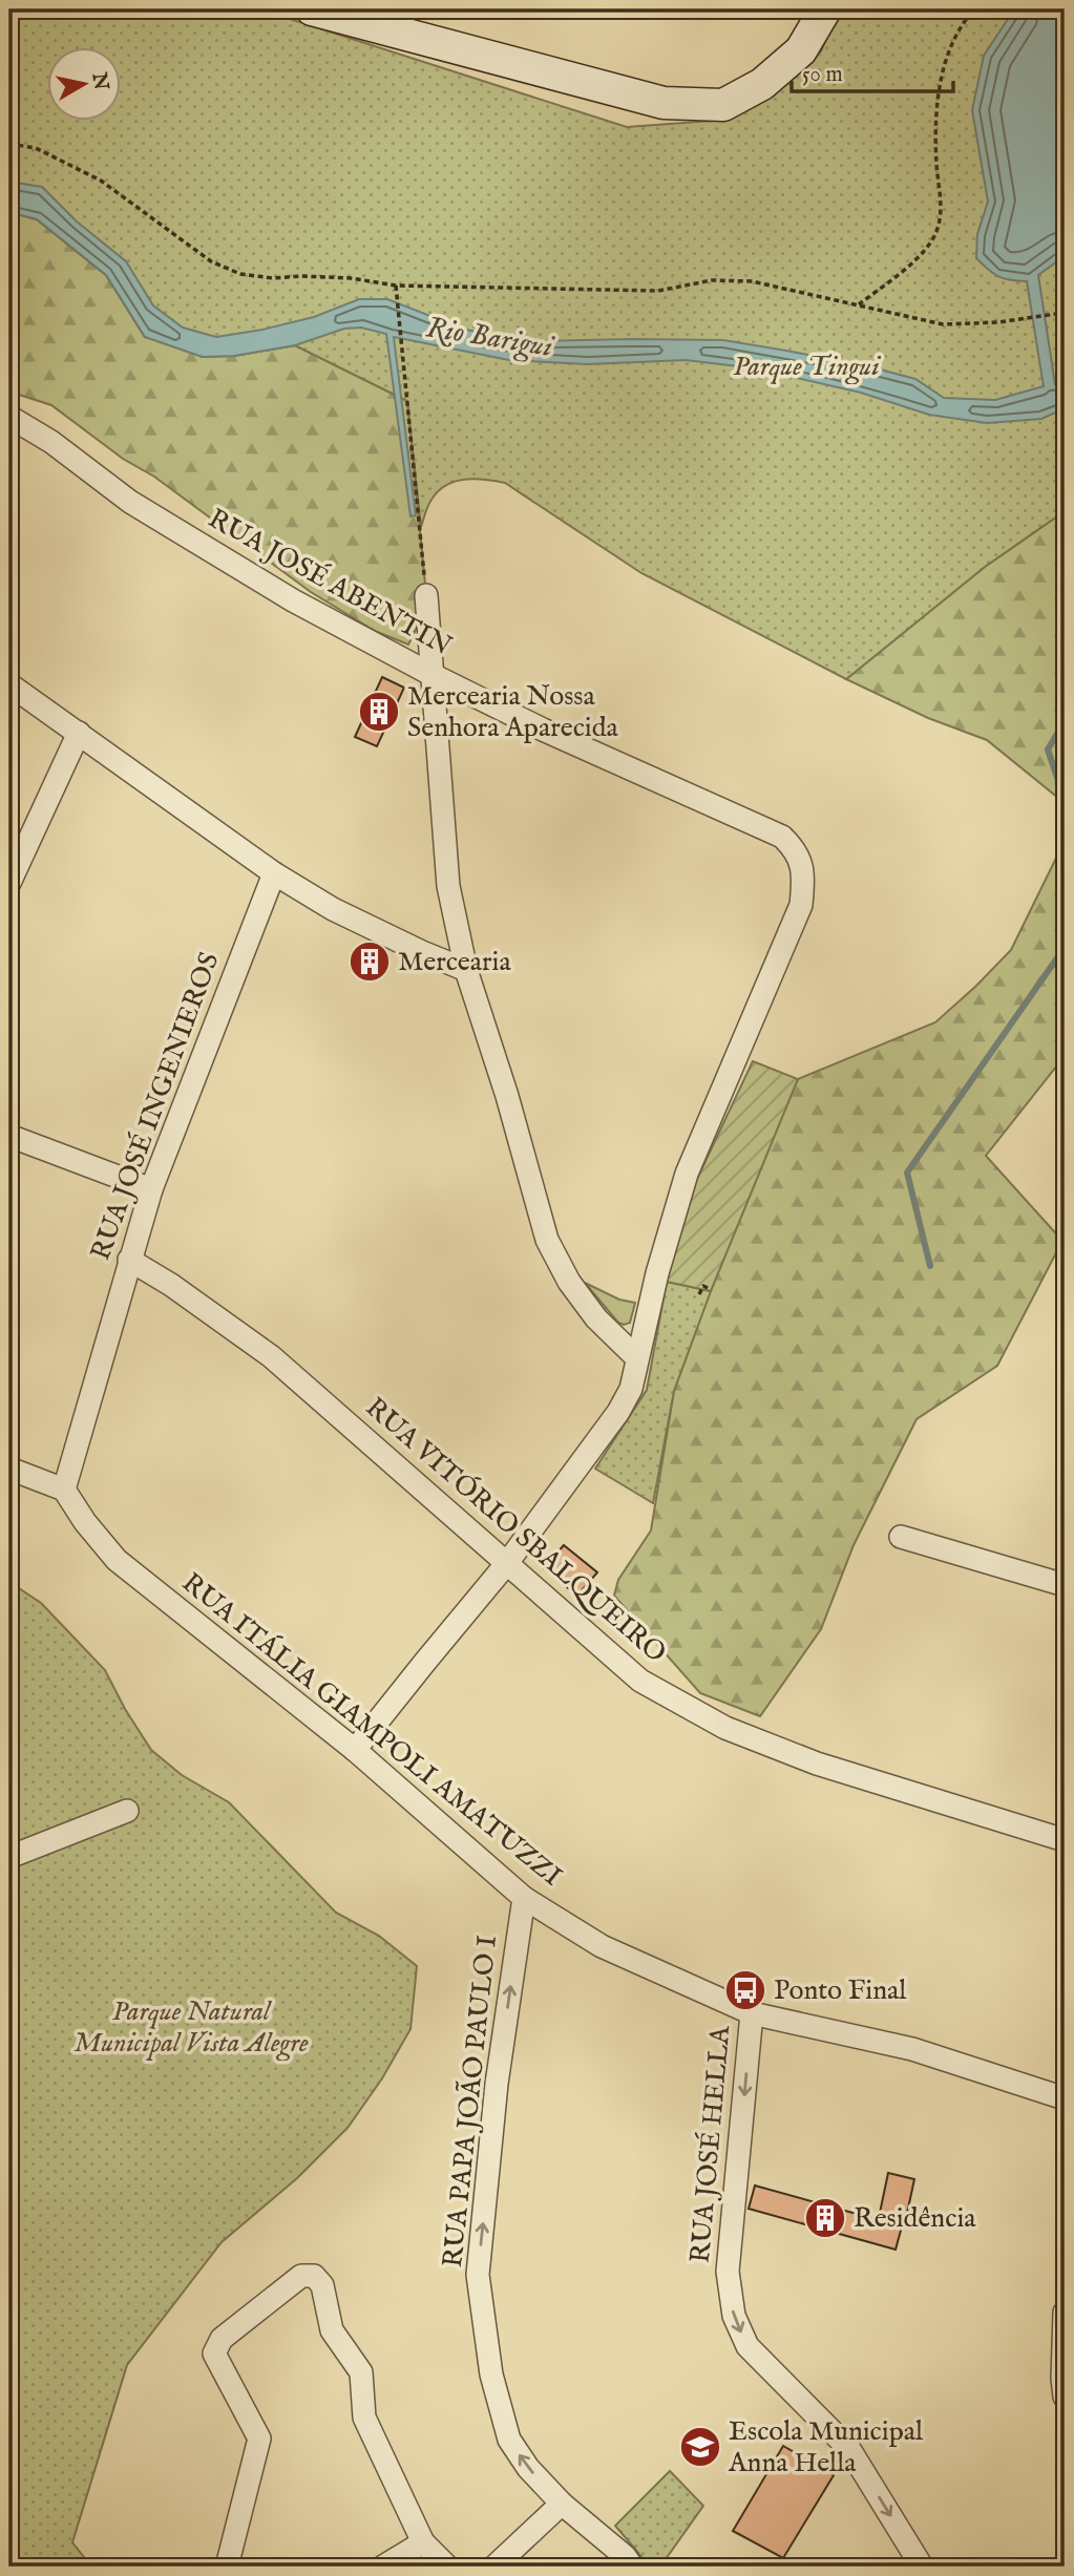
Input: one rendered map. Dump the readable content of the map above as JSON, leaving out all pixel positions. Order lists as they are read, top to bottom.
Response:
{
  "streets": {
    "street": [
      "RUA JOSÉ ABENTIN",
      "RUA JOSÉ INGENIEROS",
      "RUA VITÓRIO SBALQUEIRO",
      "RUA ITÁLIA GIAMPOLI AMATUZZI",
      "RUA PAPA JOÃO PAULO I",
      "RUA JOSÉ HELLA"
    ]
  },
  "crossings": [
    ["RUA JOSÉ INGENIEROS", "RUA VITÓRIO SBALQUEIRO"],
    ["RUA JOSÉ INGENIEROS", "RUA ITÁLIA GIAMPOLI AMATUZZI"],
    ["RUA ITÁLIA GIAMPOLI AMATUZZI", "RUA PAPA JOÃO PAULO I"],
    ["RUA ITÁLIA GIAMPOLI AMATUZZI", "RUA JOSÉ HELLA"]
  ],
  "one_way": ["RUA PAPA JOÃO PAULO I", "RUA JOSÉ HELLA"],
  "water": ["Rio Barigui"],
  "parks": ["Parque Tingui", "Parque Natural Municipal Vista Alegre"],
  "places": {
    "building": ["Mercearia Nossa Senhora Aparecida", "Mercearia", "Residência"],
    "bus stop": ["Ponto Final"],
    "school or university": ["Escola Municipal Anna Hella"]
  },
  "scale_bar": "50 m",
  "north": "right"
}
